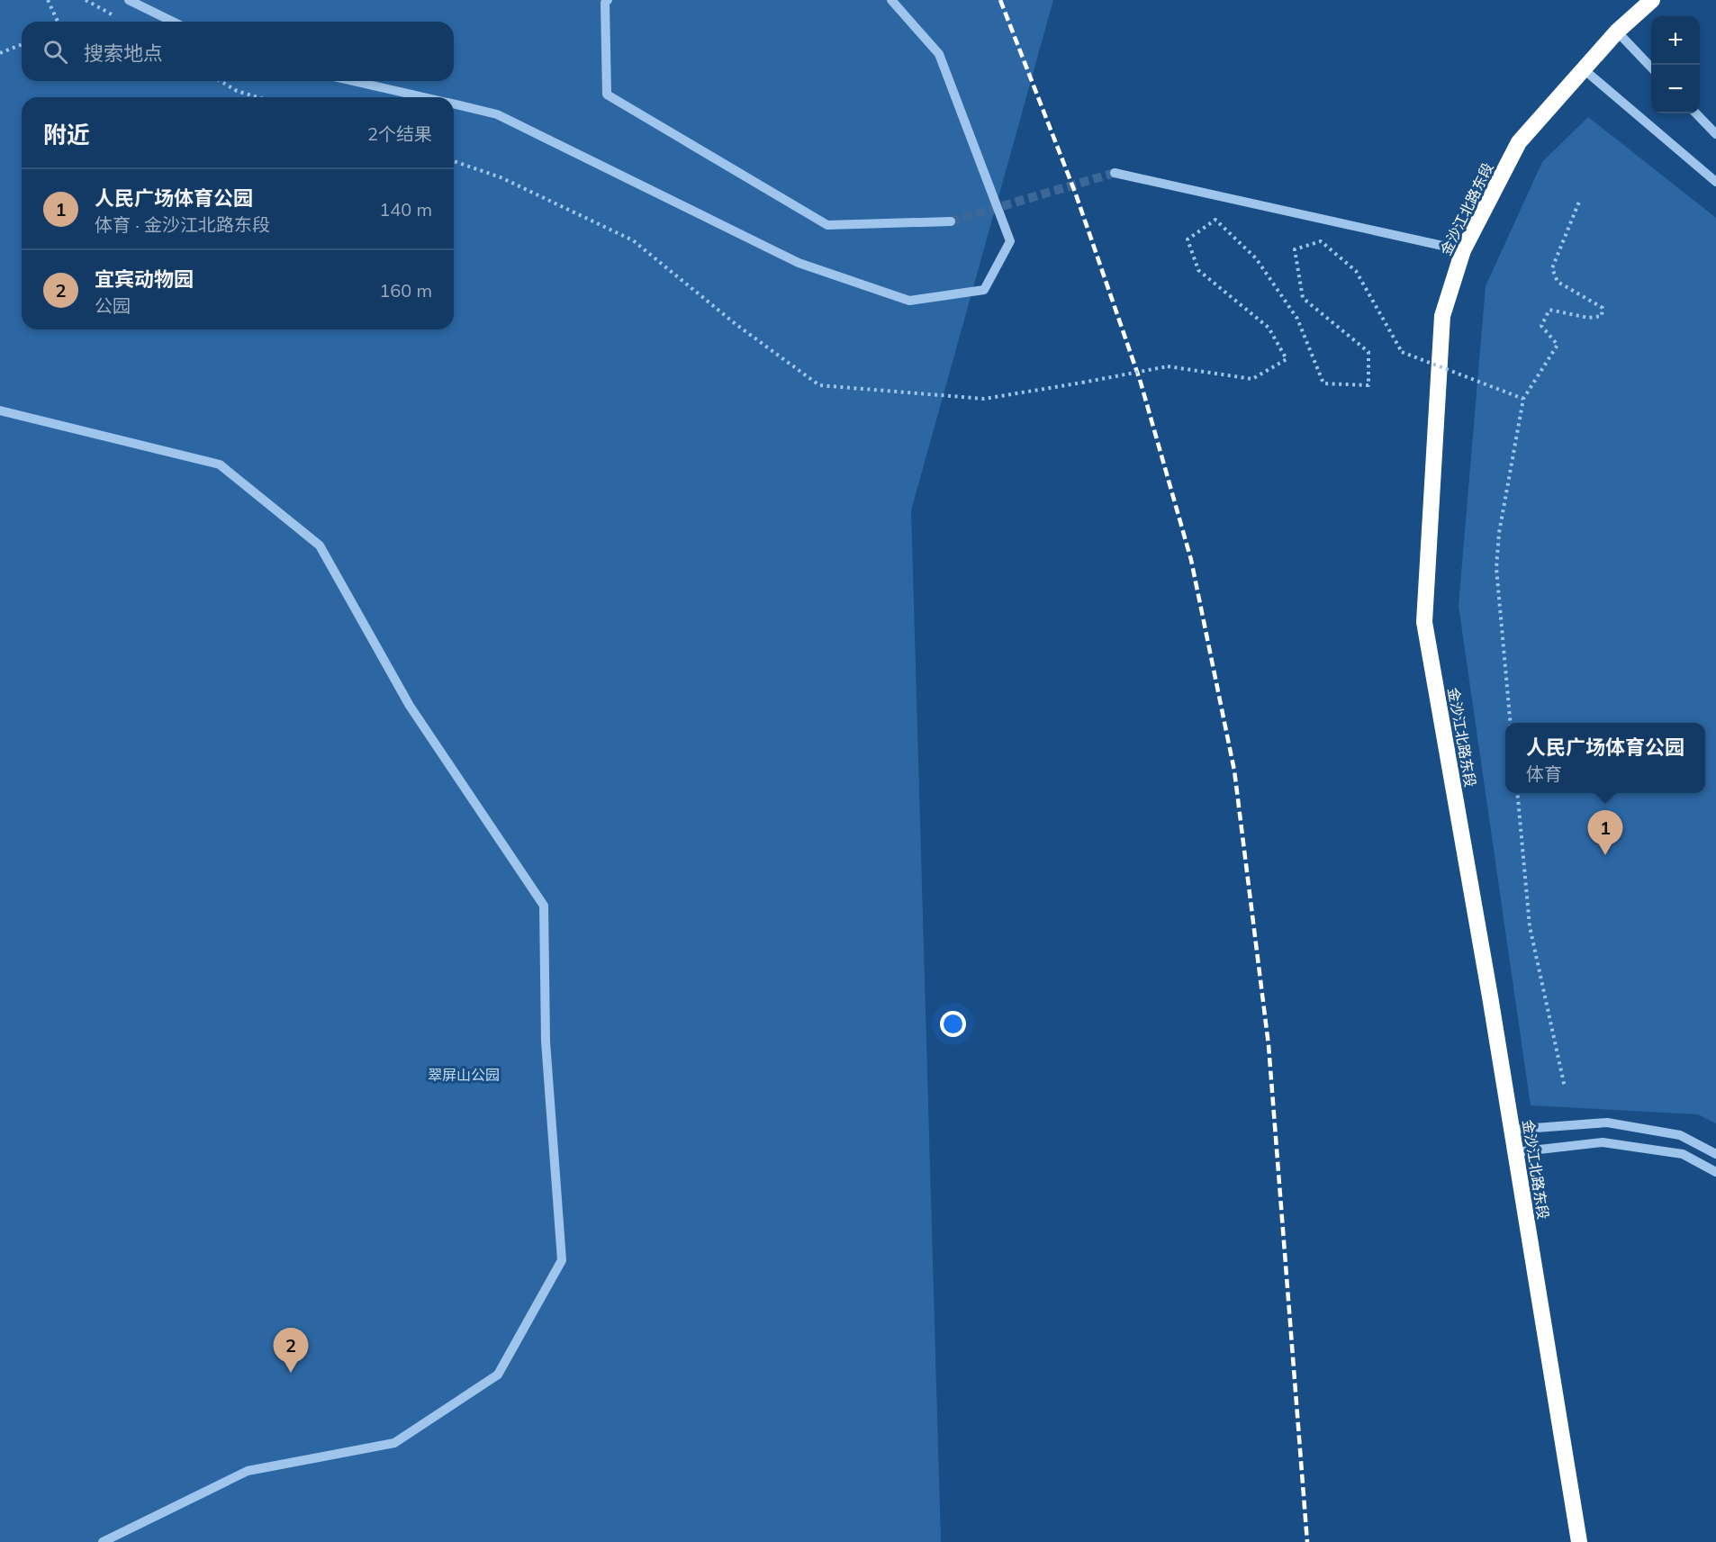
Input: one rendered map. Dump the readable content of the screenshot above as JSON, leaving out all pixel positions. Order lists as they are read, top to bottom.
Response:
{
  "streets": {
    "highway": ["金沙江北路东段"]
  },
  "parks": ["翠屏山公园"],
  "page": {
    "map_buttons": ["+", "−"],
    "search": "搜索地点",
    "heading": ["附近", "2个结果"],
    "list": [
      {
        "mark": "1",
        "name": "人民广场体育公园",
        "note": "体育 · 金沙江北路东段",
        "value": "140 m"
      },
      {
        "mark": "2",
        "name": "宜宾动物园",
        "note": "公园",
        "value": "160 m"
      }
    ],
    "popup": ["人民广场体育公园", "体育"],
    "pins": ["1", "2"]
  }
}
